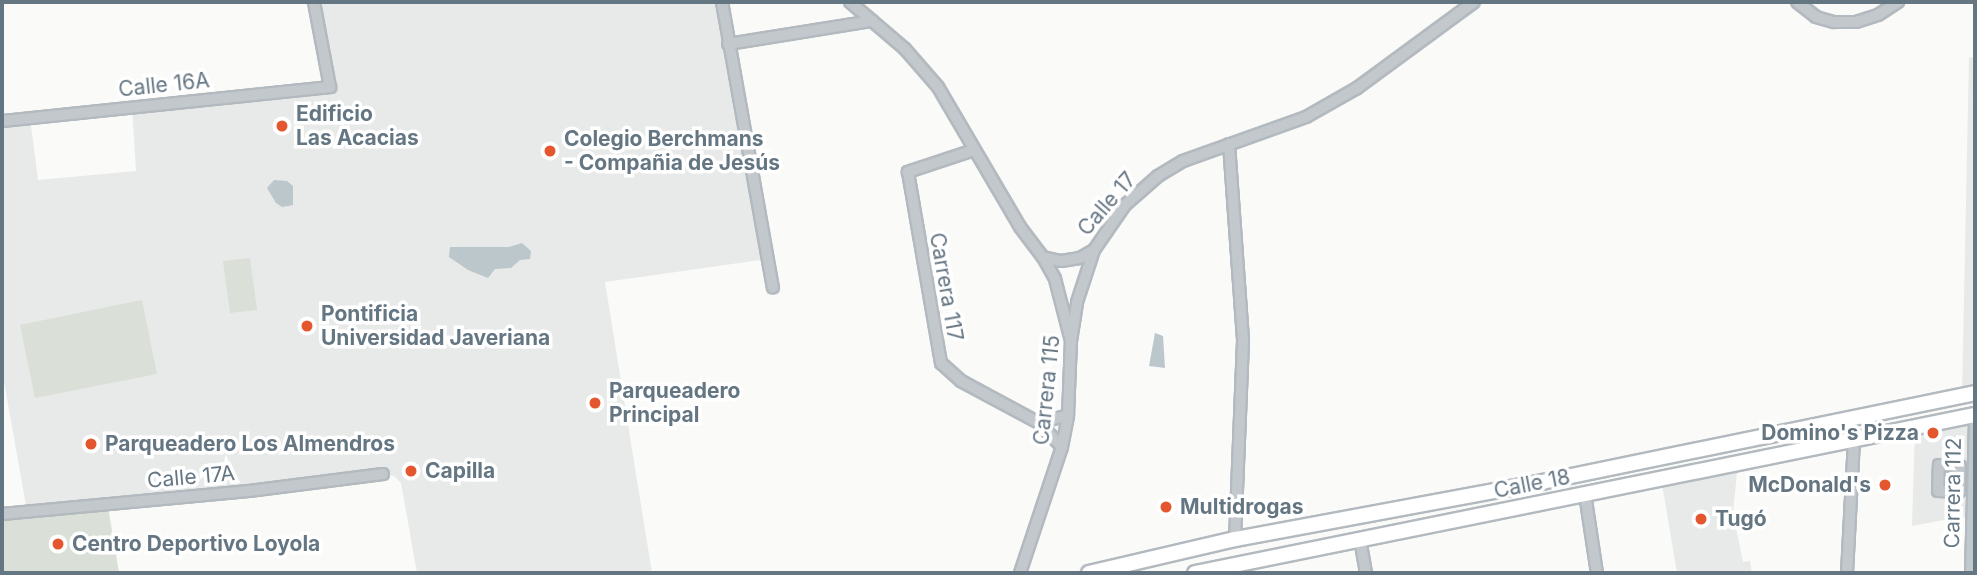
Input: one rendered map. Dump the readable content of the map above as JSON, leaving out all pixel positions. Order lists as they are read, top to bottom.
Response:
{
  "streets": {
    "main road": ["Calle 18"],
    "street": [
      "Calle 16A",
      "Calle 17",
      "Carrera 117",
      "Carrera 115",
      "Calle 17A",
      "Carrera 112"
    ]
  },
  "crossings": [
    ["Calle 17", "Carrera 115"],
    ["Carrera 117", "Carrera 115"],
    ["Calle 18", "Carrera 112"]
  ],
  "places": [
    "Edificio Las Acacias",
    "Colegio Berchmans - Compañia de Jesús",
    "Pontificia Universidad Javeriana",
    "Parqueadero Principal",
    "Domino's Pizza",
    "Parqueadero Los Almendros",
    "Capilla",
    "McDonald's",
    "Multidrogas",
    "Tugó",
    "Centro Deportivo Loyola"
  ]
}
